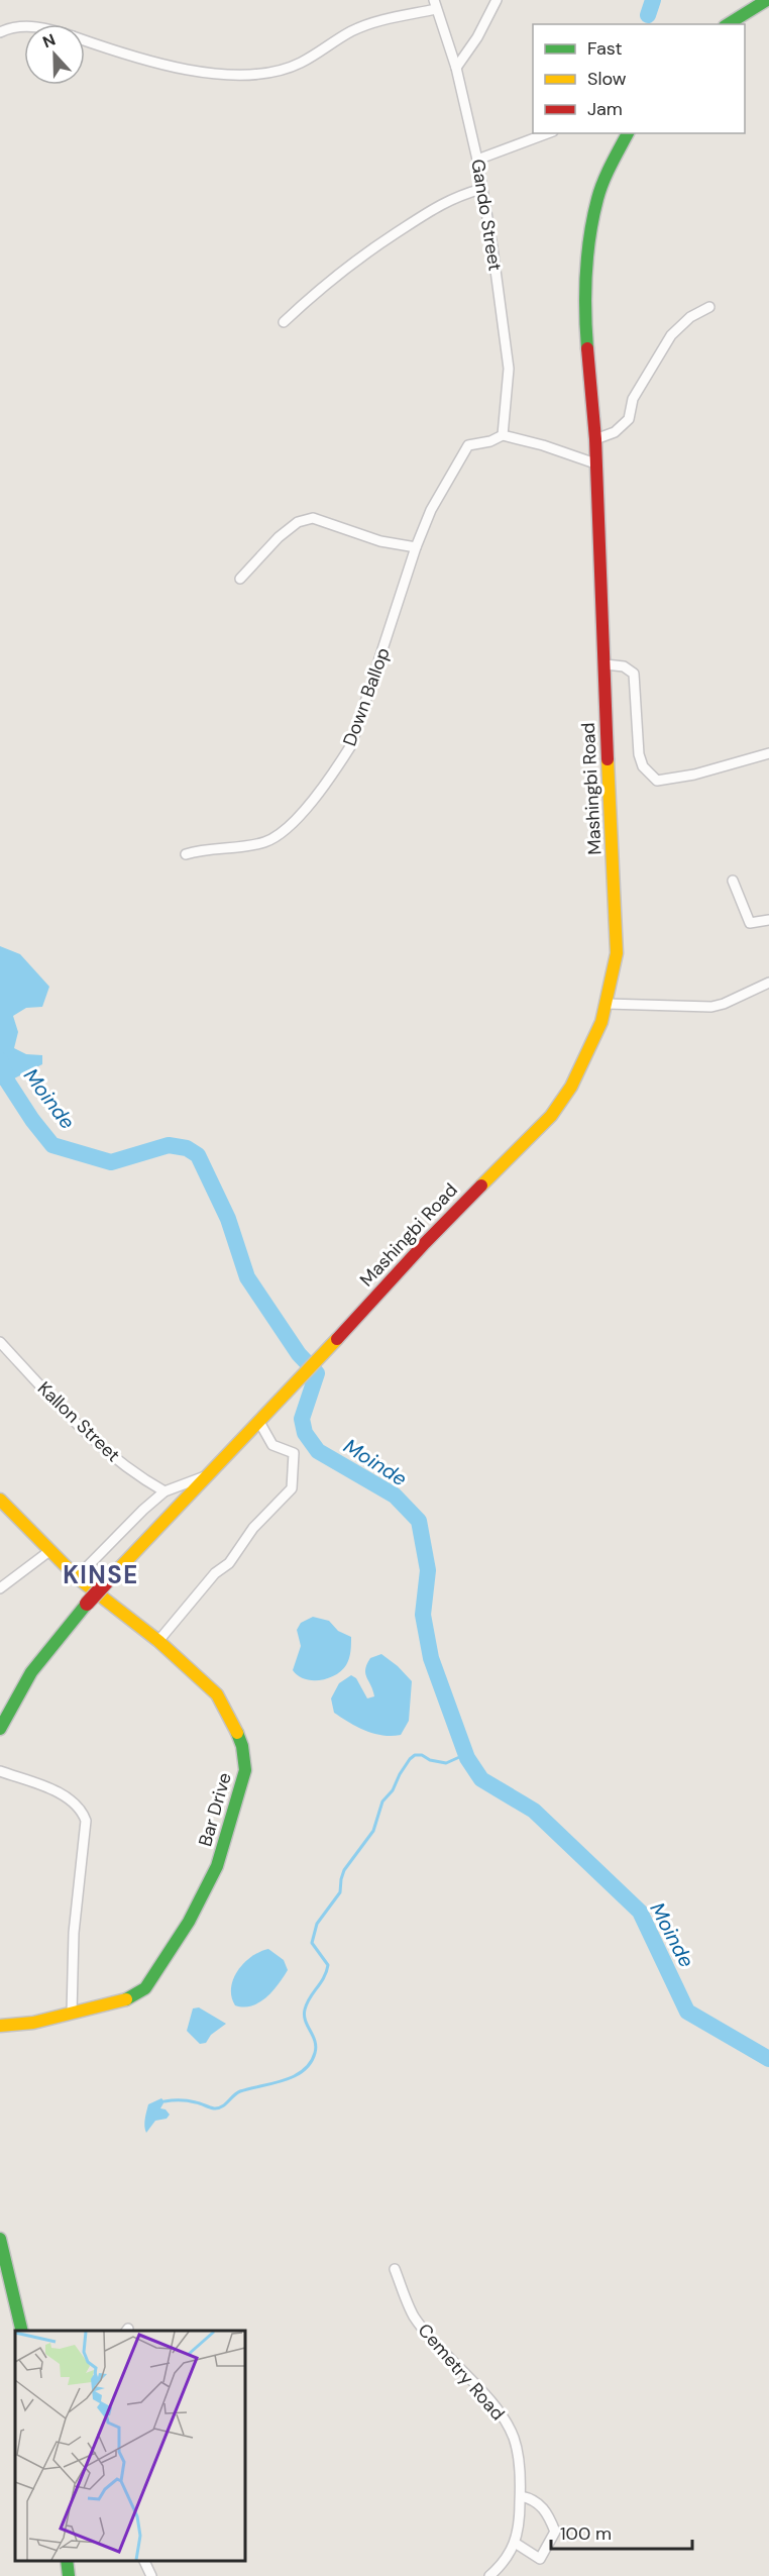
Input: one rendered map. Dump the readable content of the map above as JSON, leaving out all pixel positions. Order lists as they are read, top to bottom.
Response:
{
  "streets": {
    "main road": ["Mashingbi Road", "Bar Drive"],
    "street": [
      "Gando Street",
      "Down Ballop",
      "Kallon Street",
      "Cemetry Road"
    ]
  },
  "crossings": [
    ["Gando Street", "Down Ballop"]
  ],
  "districts": ["KINSE"],
  "water": ["Moinde"],
  "legend": ["Fast", "Slow", "Jam"],
  "scale_bar": "100 m",
  "north": "top"
}
